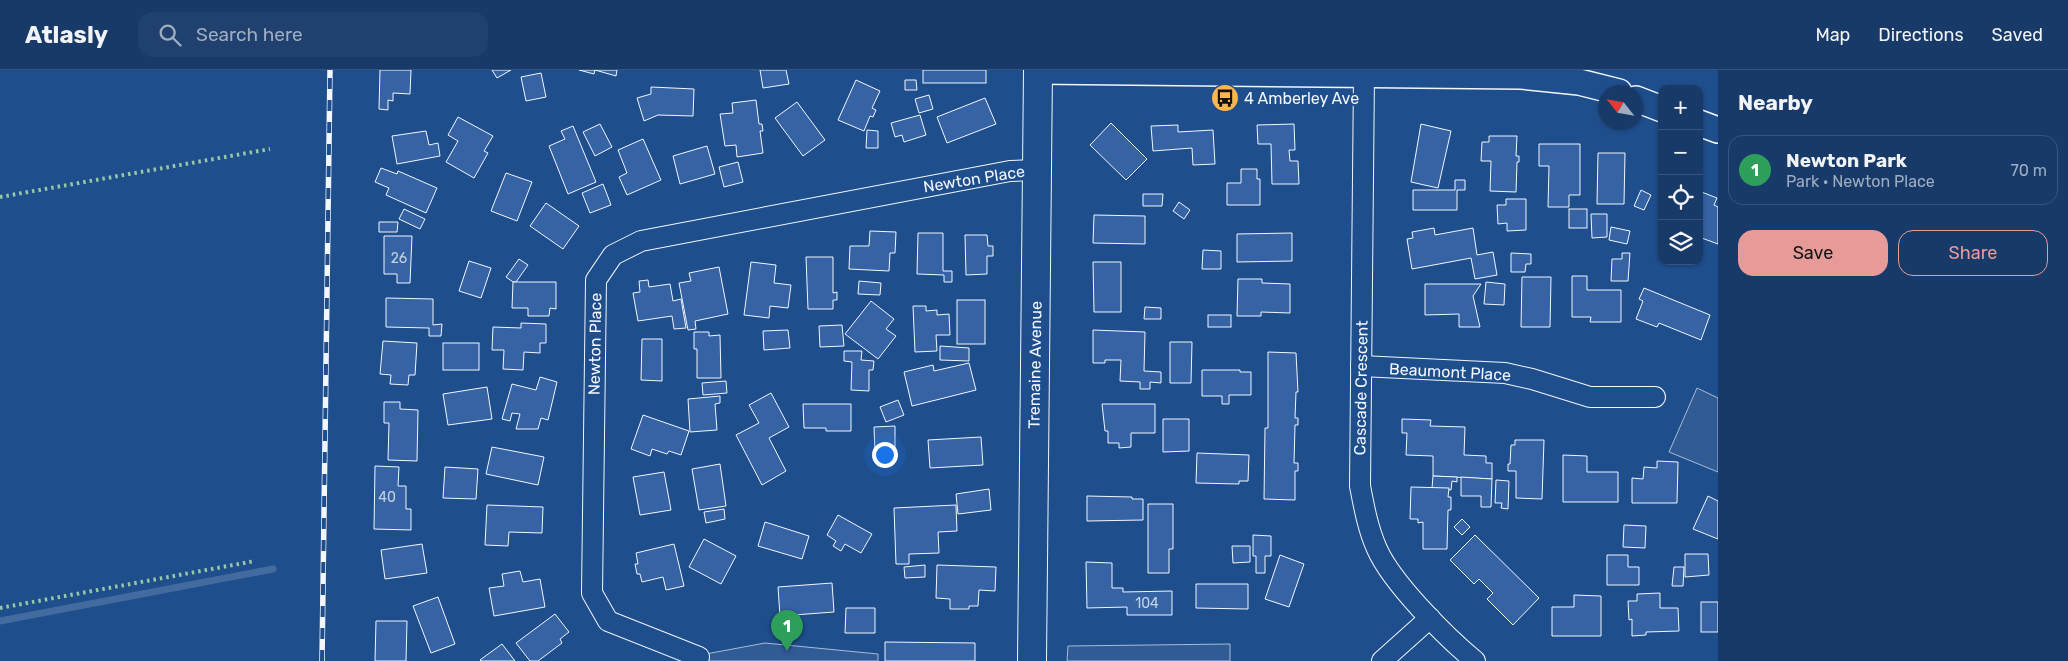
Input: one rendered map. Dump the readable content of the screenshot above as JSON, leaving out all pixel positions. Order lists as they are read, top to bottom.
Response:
{
  "streets": {
    "main road": ["Tremaine Avenue"],
    "street": ["Newton Place", "Beaumont Place", "Cascade Crescent"]
  },
  "crossings": [
    ["Newton Place", "Tremaine Avenue"],
    ["Beaumont Place", "Cascade Crescent"]
  ],
  "places": {
    "bus stop": ["4 Amberley Ave"]
  },
  "house_numbers": ["26", "40", "104"],
  "north": "top left",
  "page": {
    "header": "Atlasly",
    "search": "Search here",
    "nav": ["Map", "Directions", "Saved"],
    "heading": "Nearby",
    "map_buttons": ["+", "−"],
    "list": [
      {
        "mark": "1",
        "name": "Newton Park",
        "note": "Park · Newton Place",
        "value": "70 m"
      }
    ],
    "buttons": ["Save", "Share"],
    "pins": "1"
  }
}
